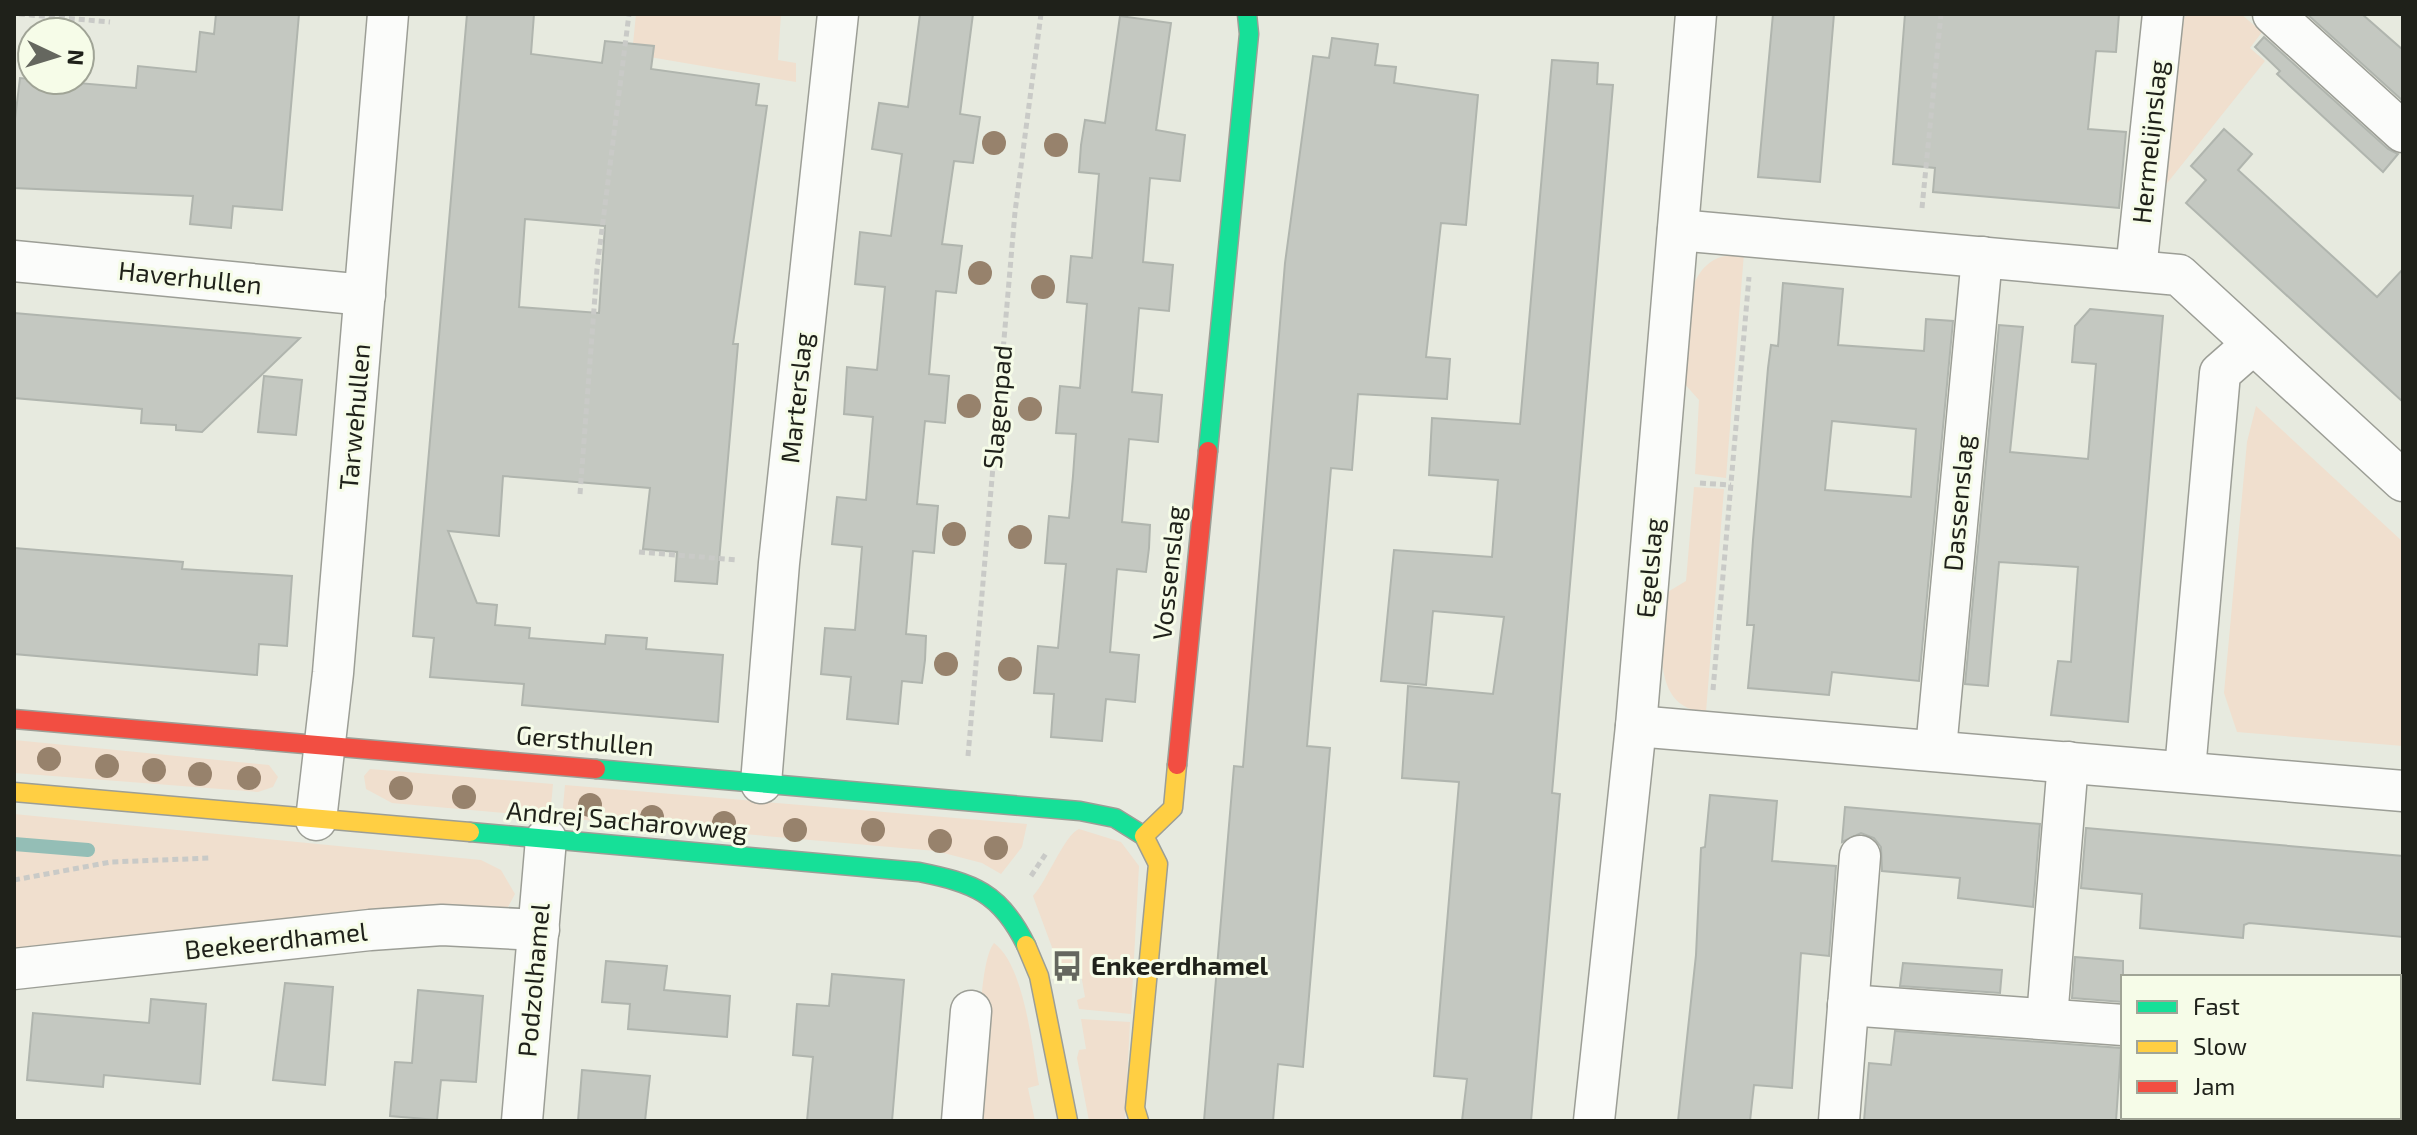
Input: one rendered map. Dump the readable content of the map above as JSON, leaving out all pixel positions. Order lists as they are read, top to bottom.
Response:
{
  "streets": {
    "street": [
      "Hermelijnslag",
      "Haverhullen",
      "Marterslag",
      "Tarwehullen",
      "Dassenslag",
      "Egelslag",
      "Vossenslag",
      "Gersthullen",
      "Andrej Sacharovweg",
      "Beekeerdhamel",
      "Podzolhamel"
    ],
    "path": ["Slagenpad"]
  },
  "crossings": [
    ["Haverhullen", "Tarwehullen"],
    ["Marterslag", "Gersthullen"],
    ["Slagenpad", "Gersthullen"],
    ["Tarwehullen", "Gersthullen"],
    ["Tarwehullen", "Andrej Sacharovweg"],
    ["Vossenslag", "Gersthullen"],
    ["Andrej Sacharovweg", "Podzolhamel"],
    ["Beekeerdhamel", "Podzolhamel"]
  ],
  "places": {
    "bus stop": ["Enkeerdhamel"]
  },
  "legend": ["Fast", "Slow", "Jam"],
  "north": "right"
}
